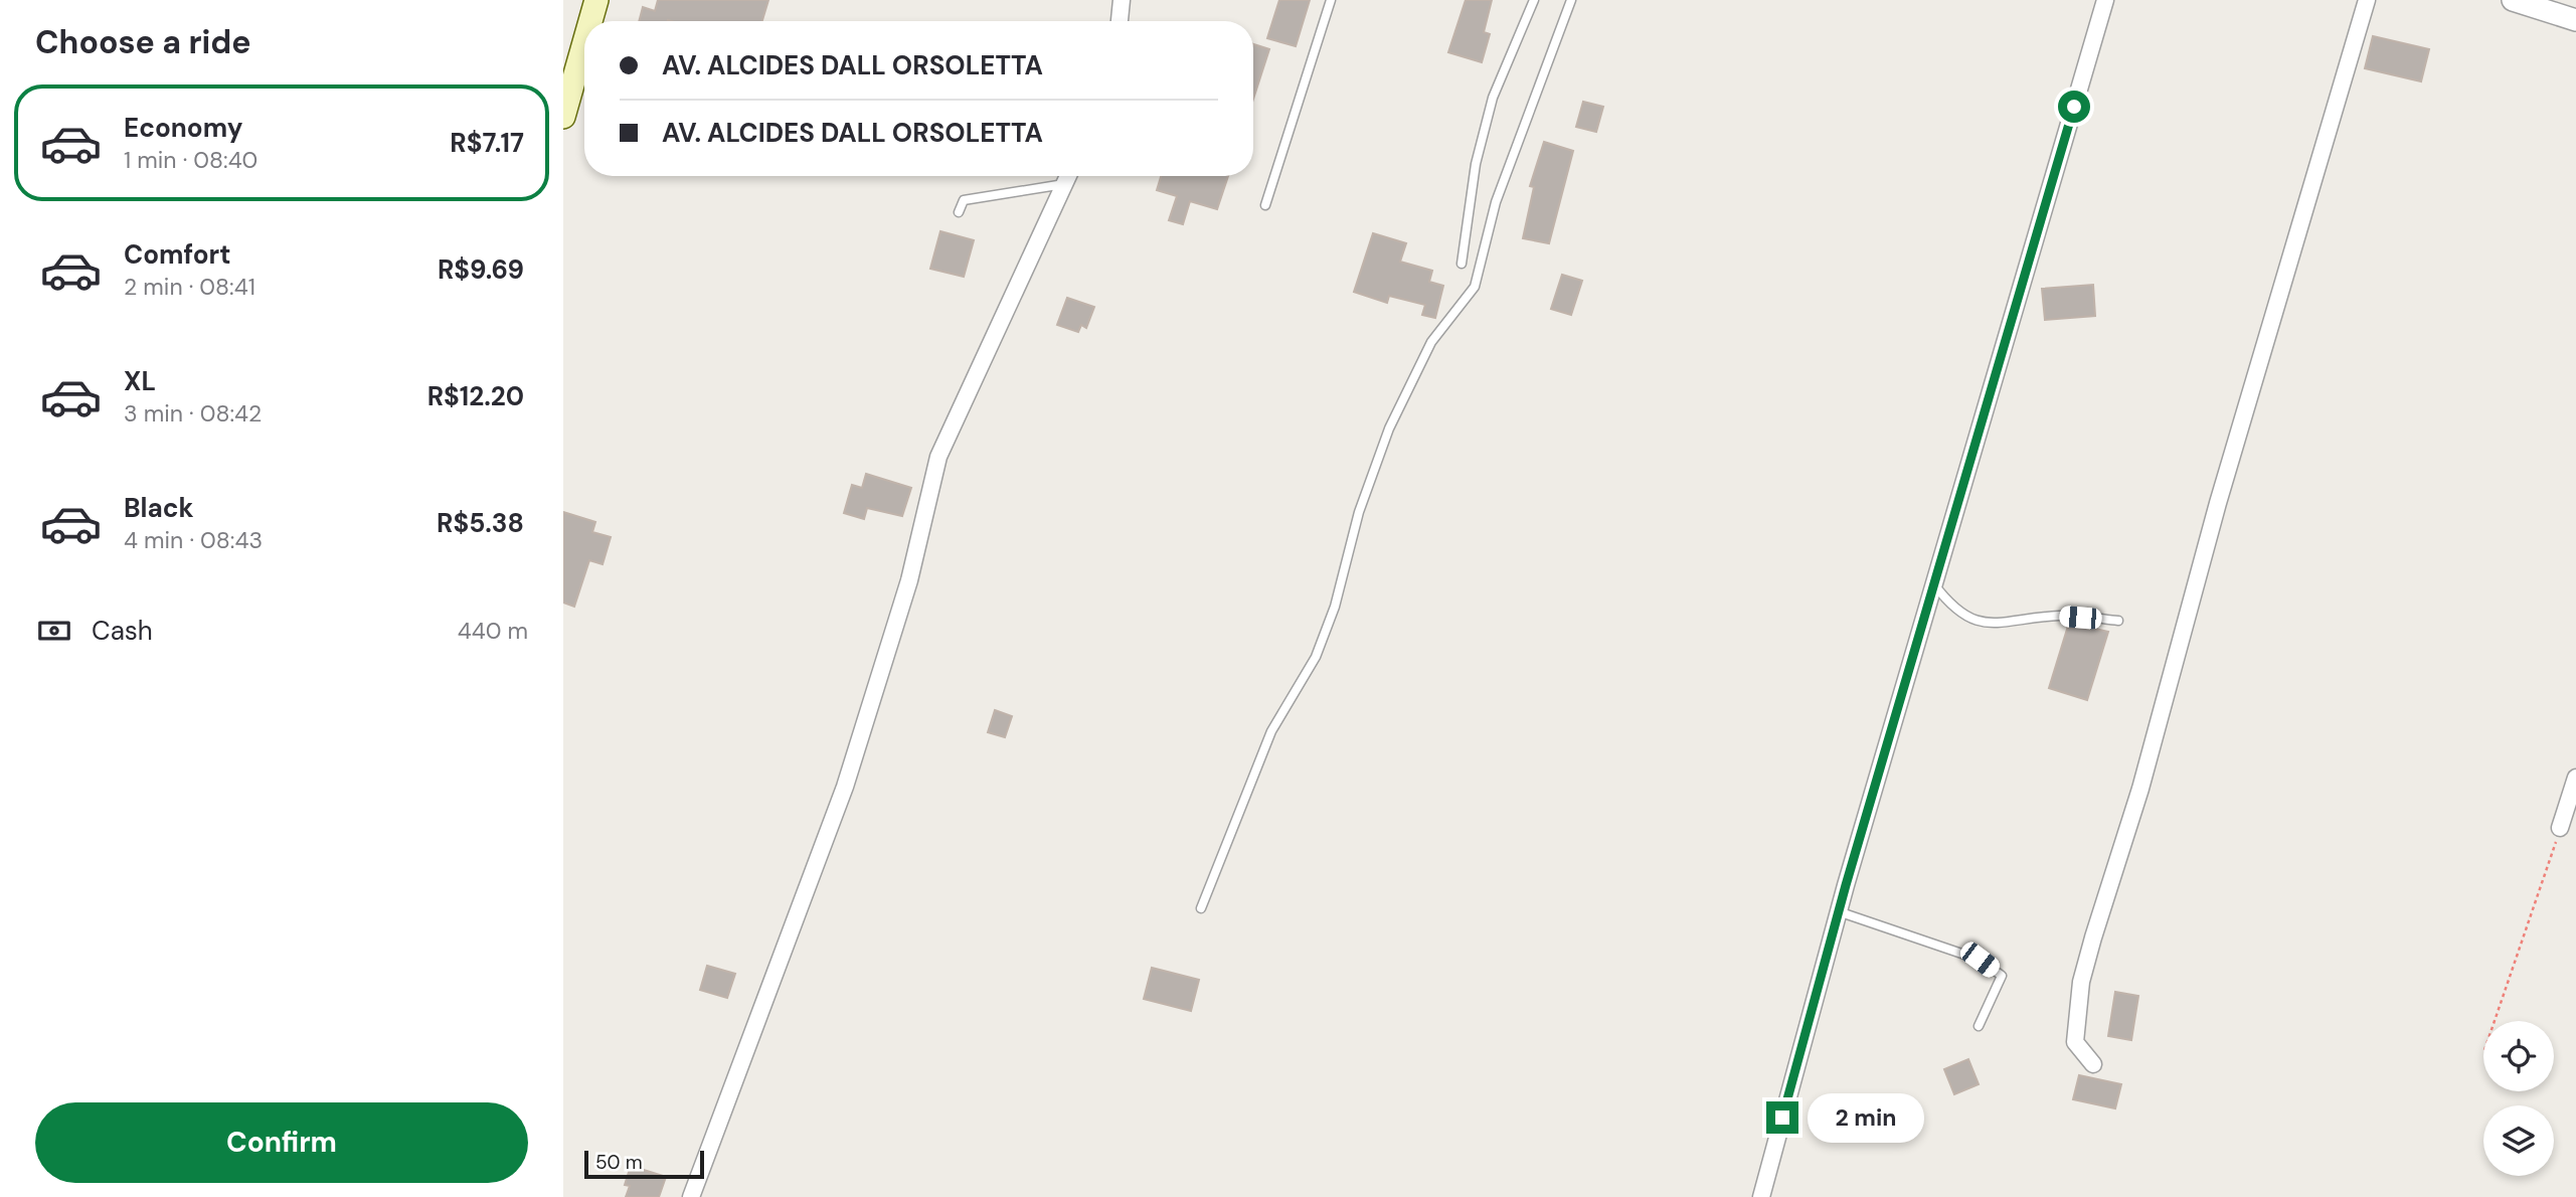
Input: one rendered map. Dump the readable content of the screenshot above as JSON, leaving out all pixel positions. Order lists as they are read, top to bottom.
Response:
{
  "scale_bar": "50 m",
  "page": {
    "heading": "Choose a ride",
    "banner": ["AV. ALCIDES DALL ORSOLETTA", "AV. ALCIDES DALL ORSOLETTA"],
    "list": [
      {
        "name": "Economy",
        "note": "1 min · 08:40",
        "value": "R$7.17"
      },
      {
        "name": "Comfort",
        "note": "2 min · 08:41",
        "value": "R$9.69"
      },
      {
        "name": "XL",
        "note": "3 min · 08:42",
        "value": "R$12.20"
      },
      {
        "name": "Black",
        "note": "4 min · 08:43",
        "value": "R$5.38"
      }
    ],
    "pay": ["Cash", "440 m"],
    "buttons": "Confirm",
    "bubble": "2 min",
    "scale": "50 m"
  }
}
